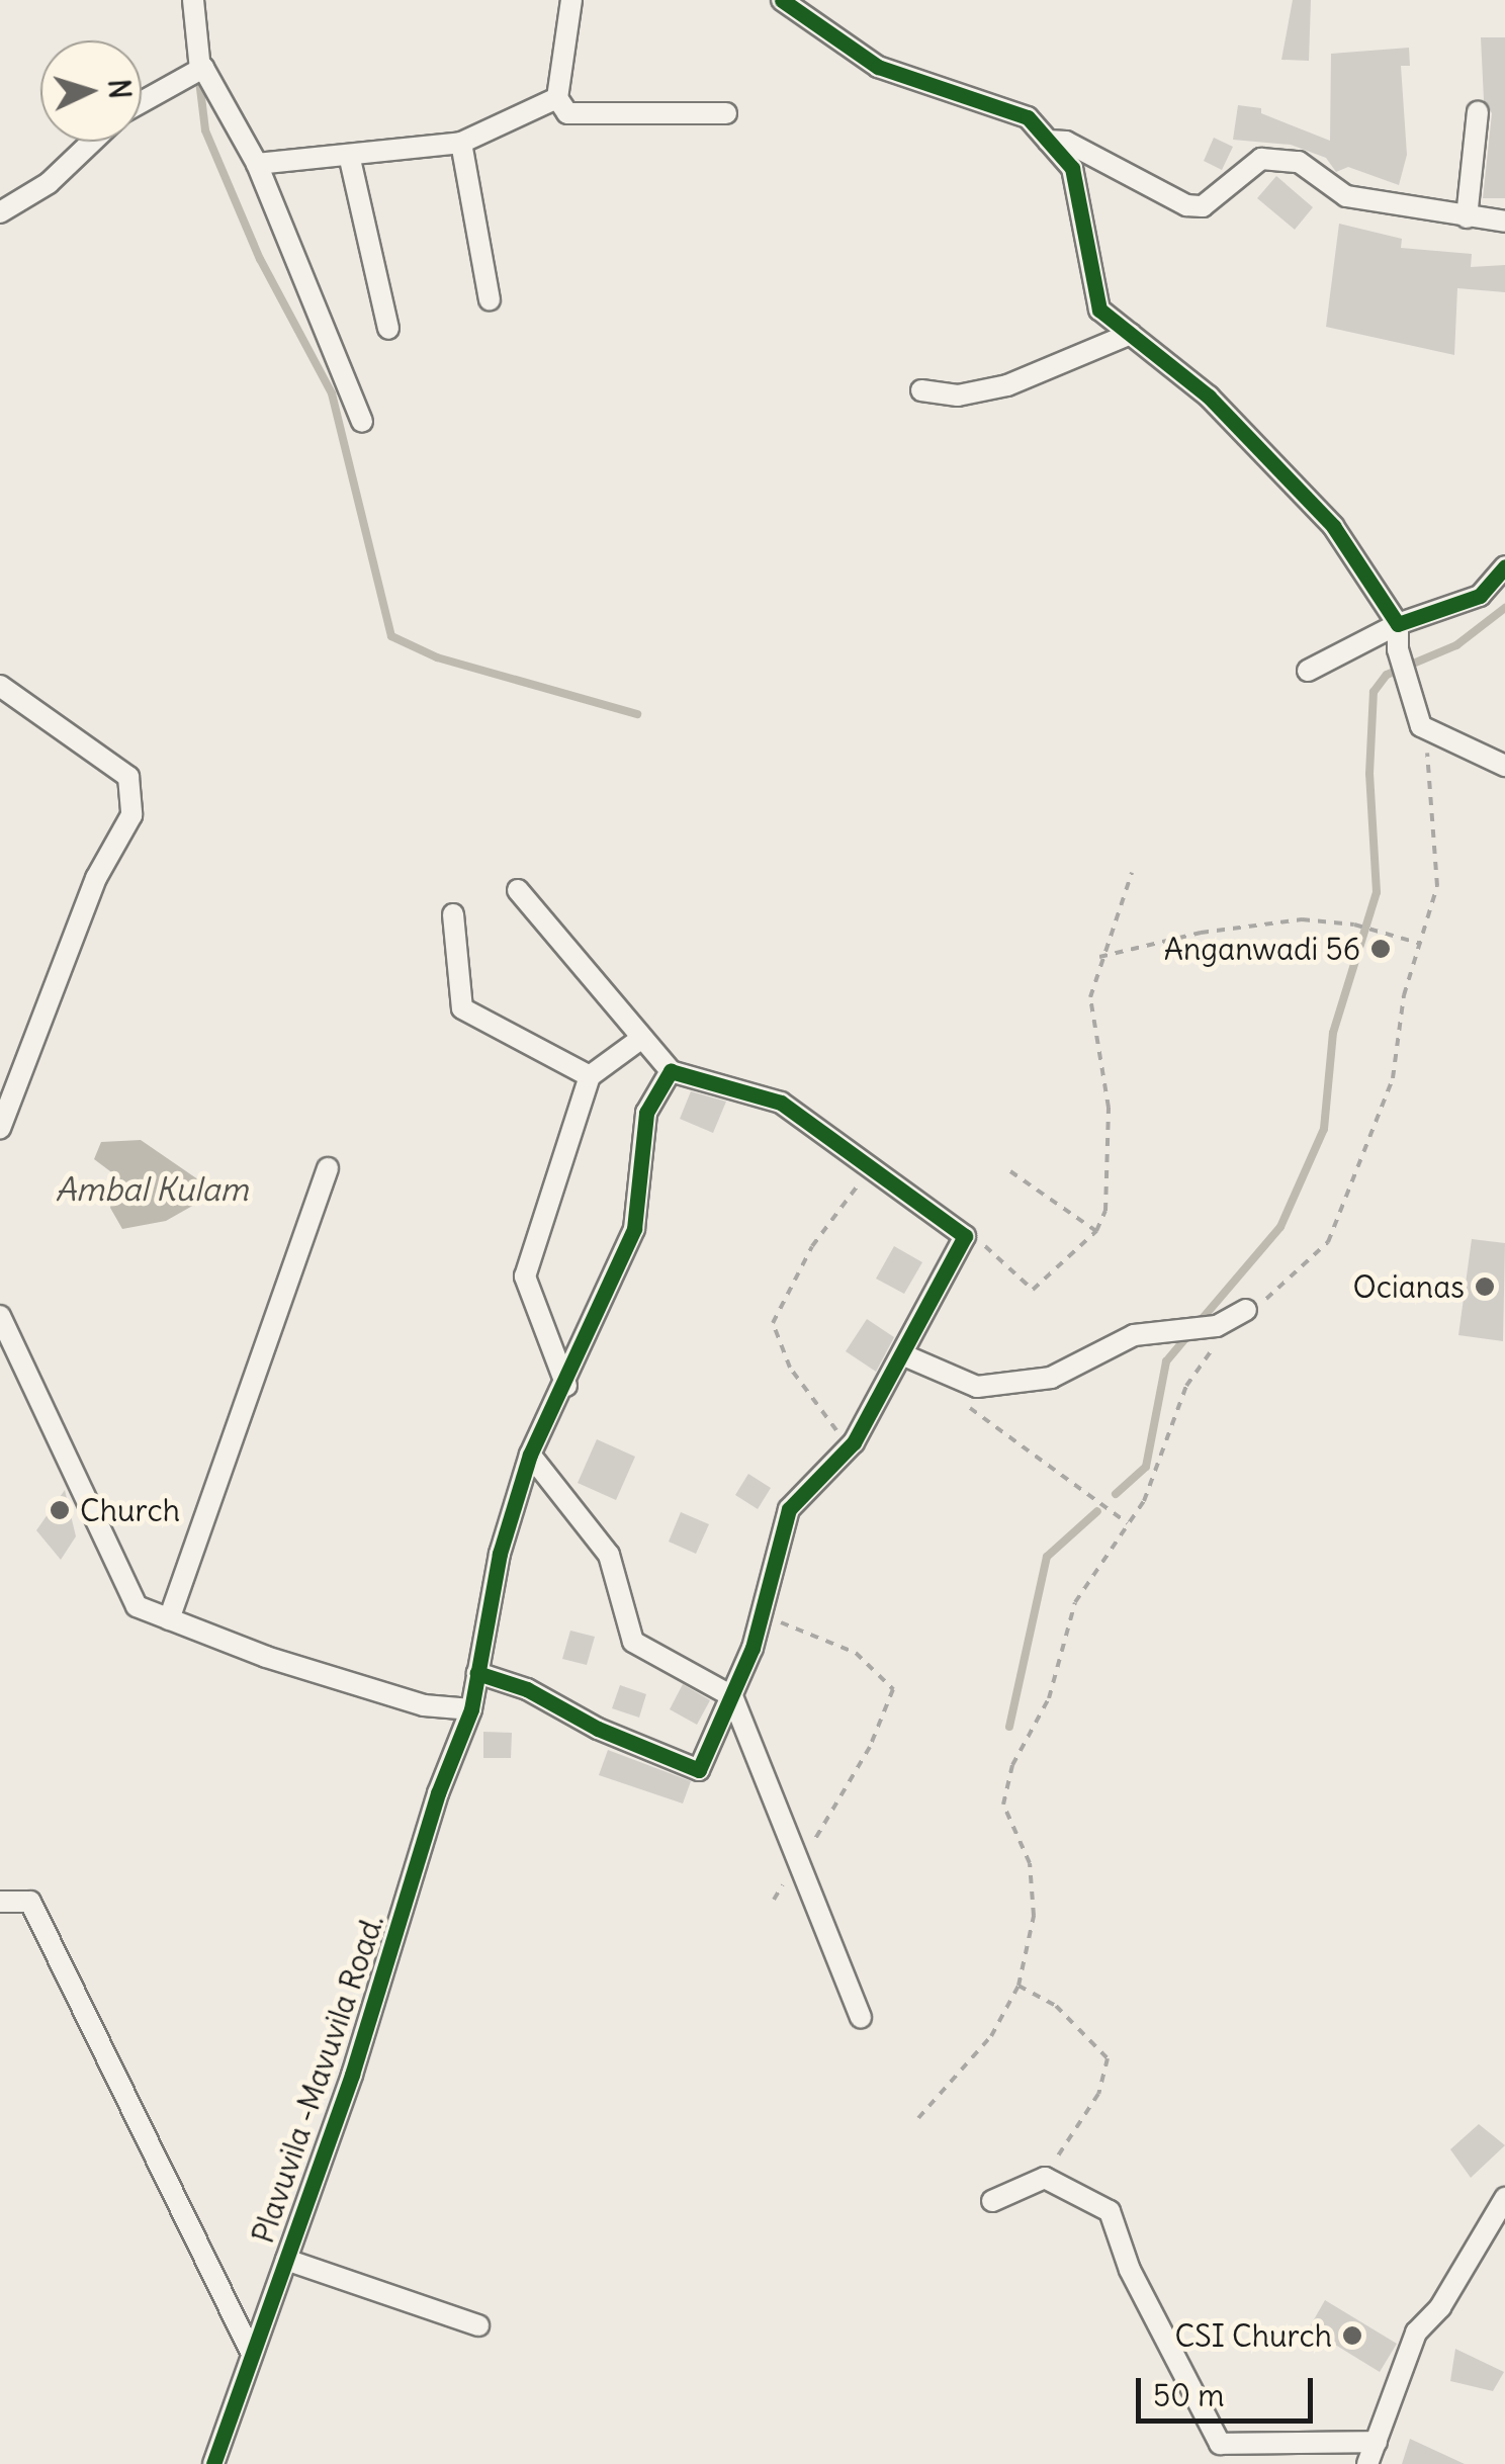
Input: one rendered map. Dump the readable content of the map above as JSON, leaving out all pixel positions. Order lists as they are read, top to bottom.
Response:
{
  "streets": {
    "street": ["Plavuvila -Mavuvila Road."]
  },
  "water": ["Ambal Kulam"],
  "places": [
    "Anganwadi 56",
    "Ocianas",
    "Church",
    "CSI Church"
  ],
  "scale_bar": "50 m",
  "north": "right"
}
